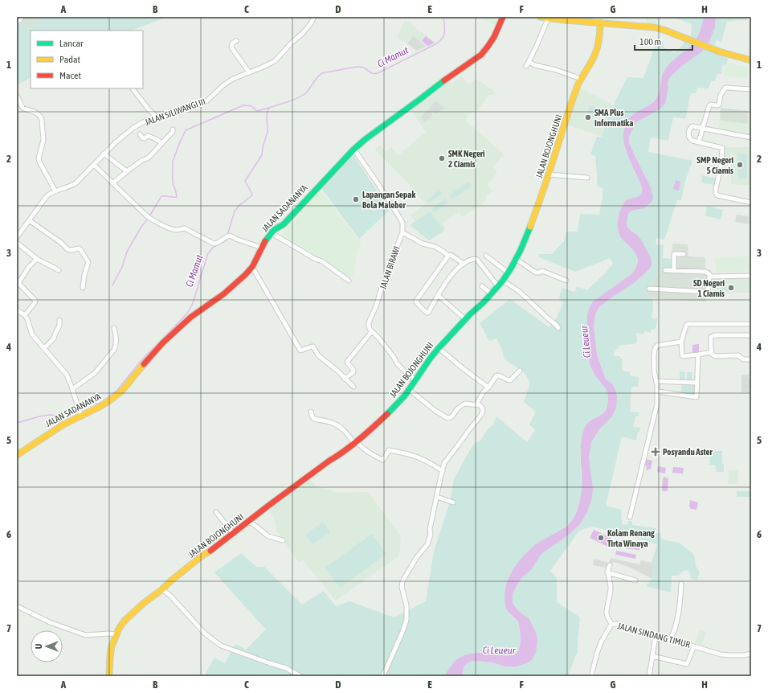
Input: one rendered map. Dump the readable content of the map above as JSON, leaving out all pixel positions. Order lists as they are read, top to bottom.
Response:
{
  "streets": {
    "street": [
      "JALAN SILIWANGI III",
      "JALAN BOJONGHUNI",
      "JALAN SADANANYA",
      "JALAN BIRAWI",
      "JALAN SINDANG TIMUR"
    ]
  },
  "water": ["Ci Mamut", "Ci Leueur"],
  "places": {
    "other": [
      "SMA Plus Informatika",
      "SMK Negeri 2 Ciamis",
      "SMP Negeri 5 Ciamis",
      "Lapangan Sepak Bola Maleber",
      "SD Negeri 1 Ciamis",
      "Kolam Renang Tirta Winaya"
    ],
    "health": ["Posyandu Aster"]
  },
  "legend": ["Lancar", "Padat", "Macet"],
  "scale_bar": "100 m",
  "north": "left",
  "grid": {
    "columns": [
      "A",
      "B",
      "C",
      "D",
      "E",
      "F",
      "G",
      "H"
    ],
    "rows": [
      "1",
      "2",
      "3",
      "4",
      "5",
      "6",
      "7"
    ]
  }
}
